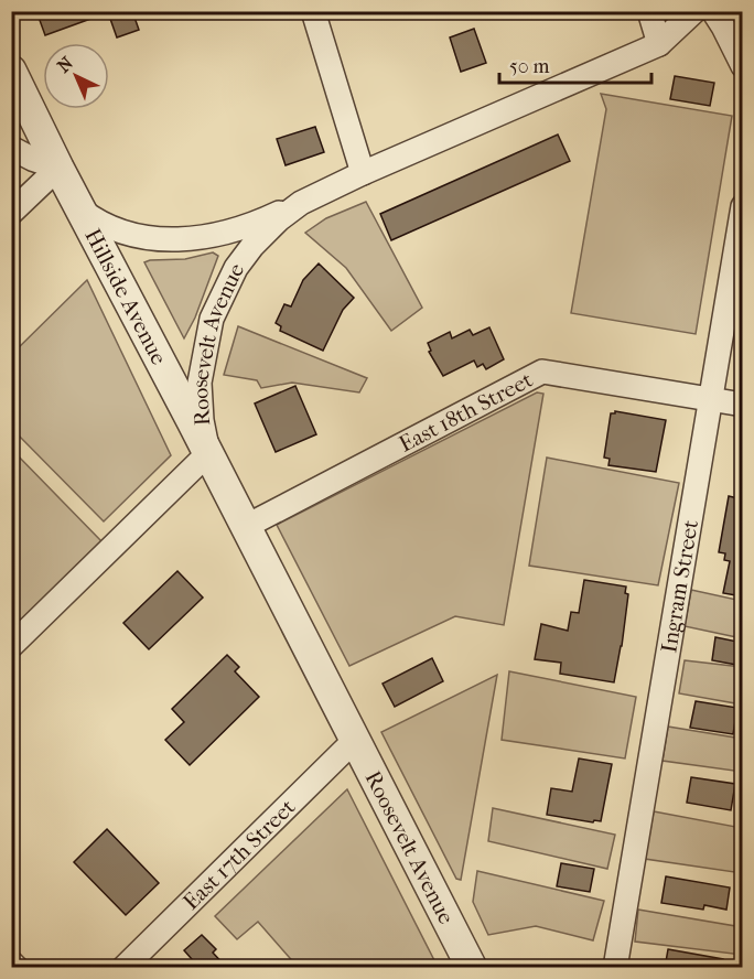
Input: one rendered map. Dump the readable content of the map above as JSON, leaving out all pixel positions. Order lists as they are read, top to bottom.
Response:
{
  "streets": {
    "street": [
      "Hillside Avenue",
      "Roosevelt Avenue",
      "East 18th Street",
      "Ingram Street",
      "East 17th Street"
    ]
  },
  "crossings": [
    ["Hillside Avenue", "Roosevelt Avenue"],
    ["Roosevelt Avenue", "East 18th Street"],
    ["Roosevelt Avenue", "East 17th Street"],
    ["East 18th Street", "Ingram Street"]
  ],
  "scale_bar": "50 m",
  "north": "top left"
}
